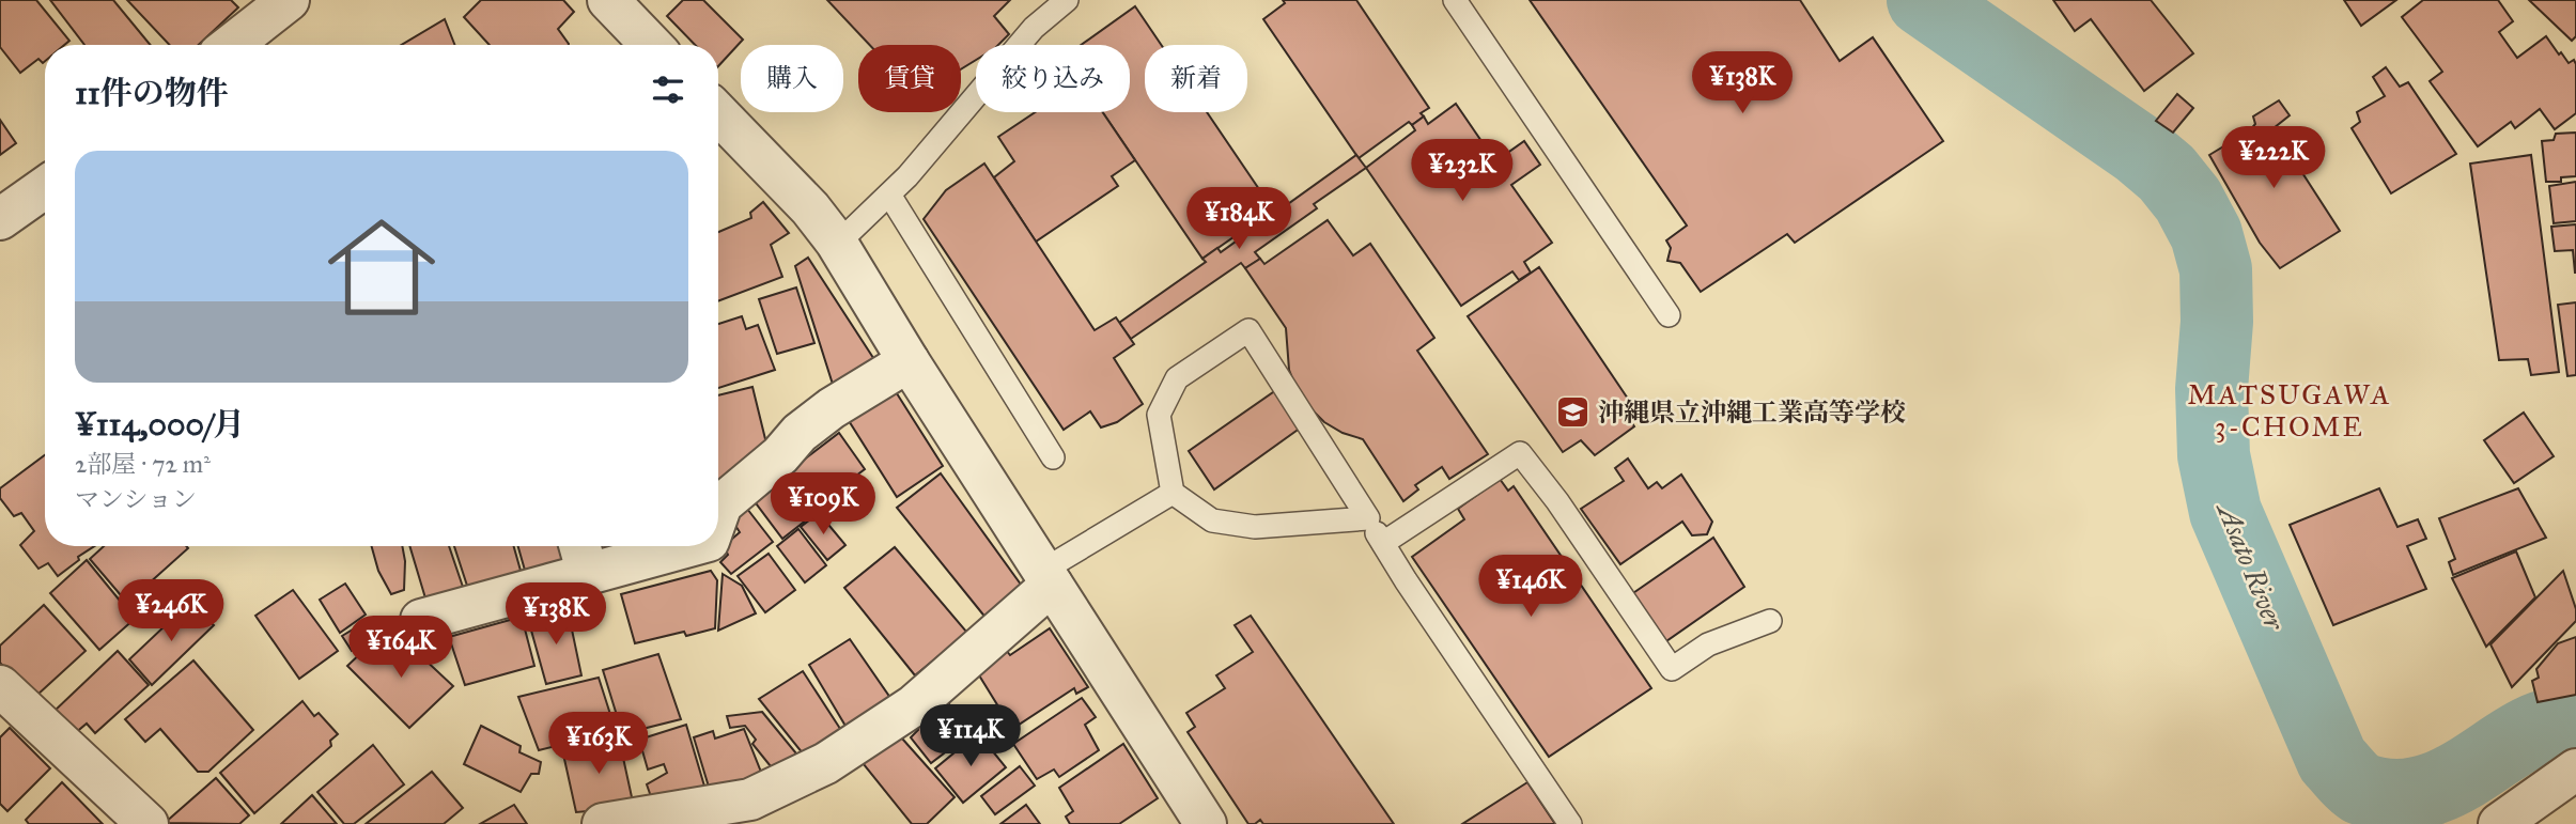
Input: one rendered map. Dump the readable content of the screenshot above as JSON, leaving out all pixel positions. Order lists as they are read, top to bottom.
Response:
{
  "districts": ["MATSUGAWA 3-CHOME"],
  "water": ["Asato River"],
  "places": {
    "school or university": ["沖縄県立沖縄工業高等学校"]
  },
  "page": {
    "chip": [
      "購入",
      "賃貸",
      "絞り込み",
      "新着"
    ],
    "heading": "11件の物件",
    "price": [
      "¥138K",
      "¥222K",
      "¥232K",
      "¥184K",
      "¥109K",
      "¥146K",
      "¥246K",
      "¥138K",
      "¥164K",
      "¥114K",
      "¥163K"
    ],
    "list": [
      {
        "name": "¥114,000/月",
        "note": "2部屋 · 72 m² · マンション"
      }
    ]
  }
}
